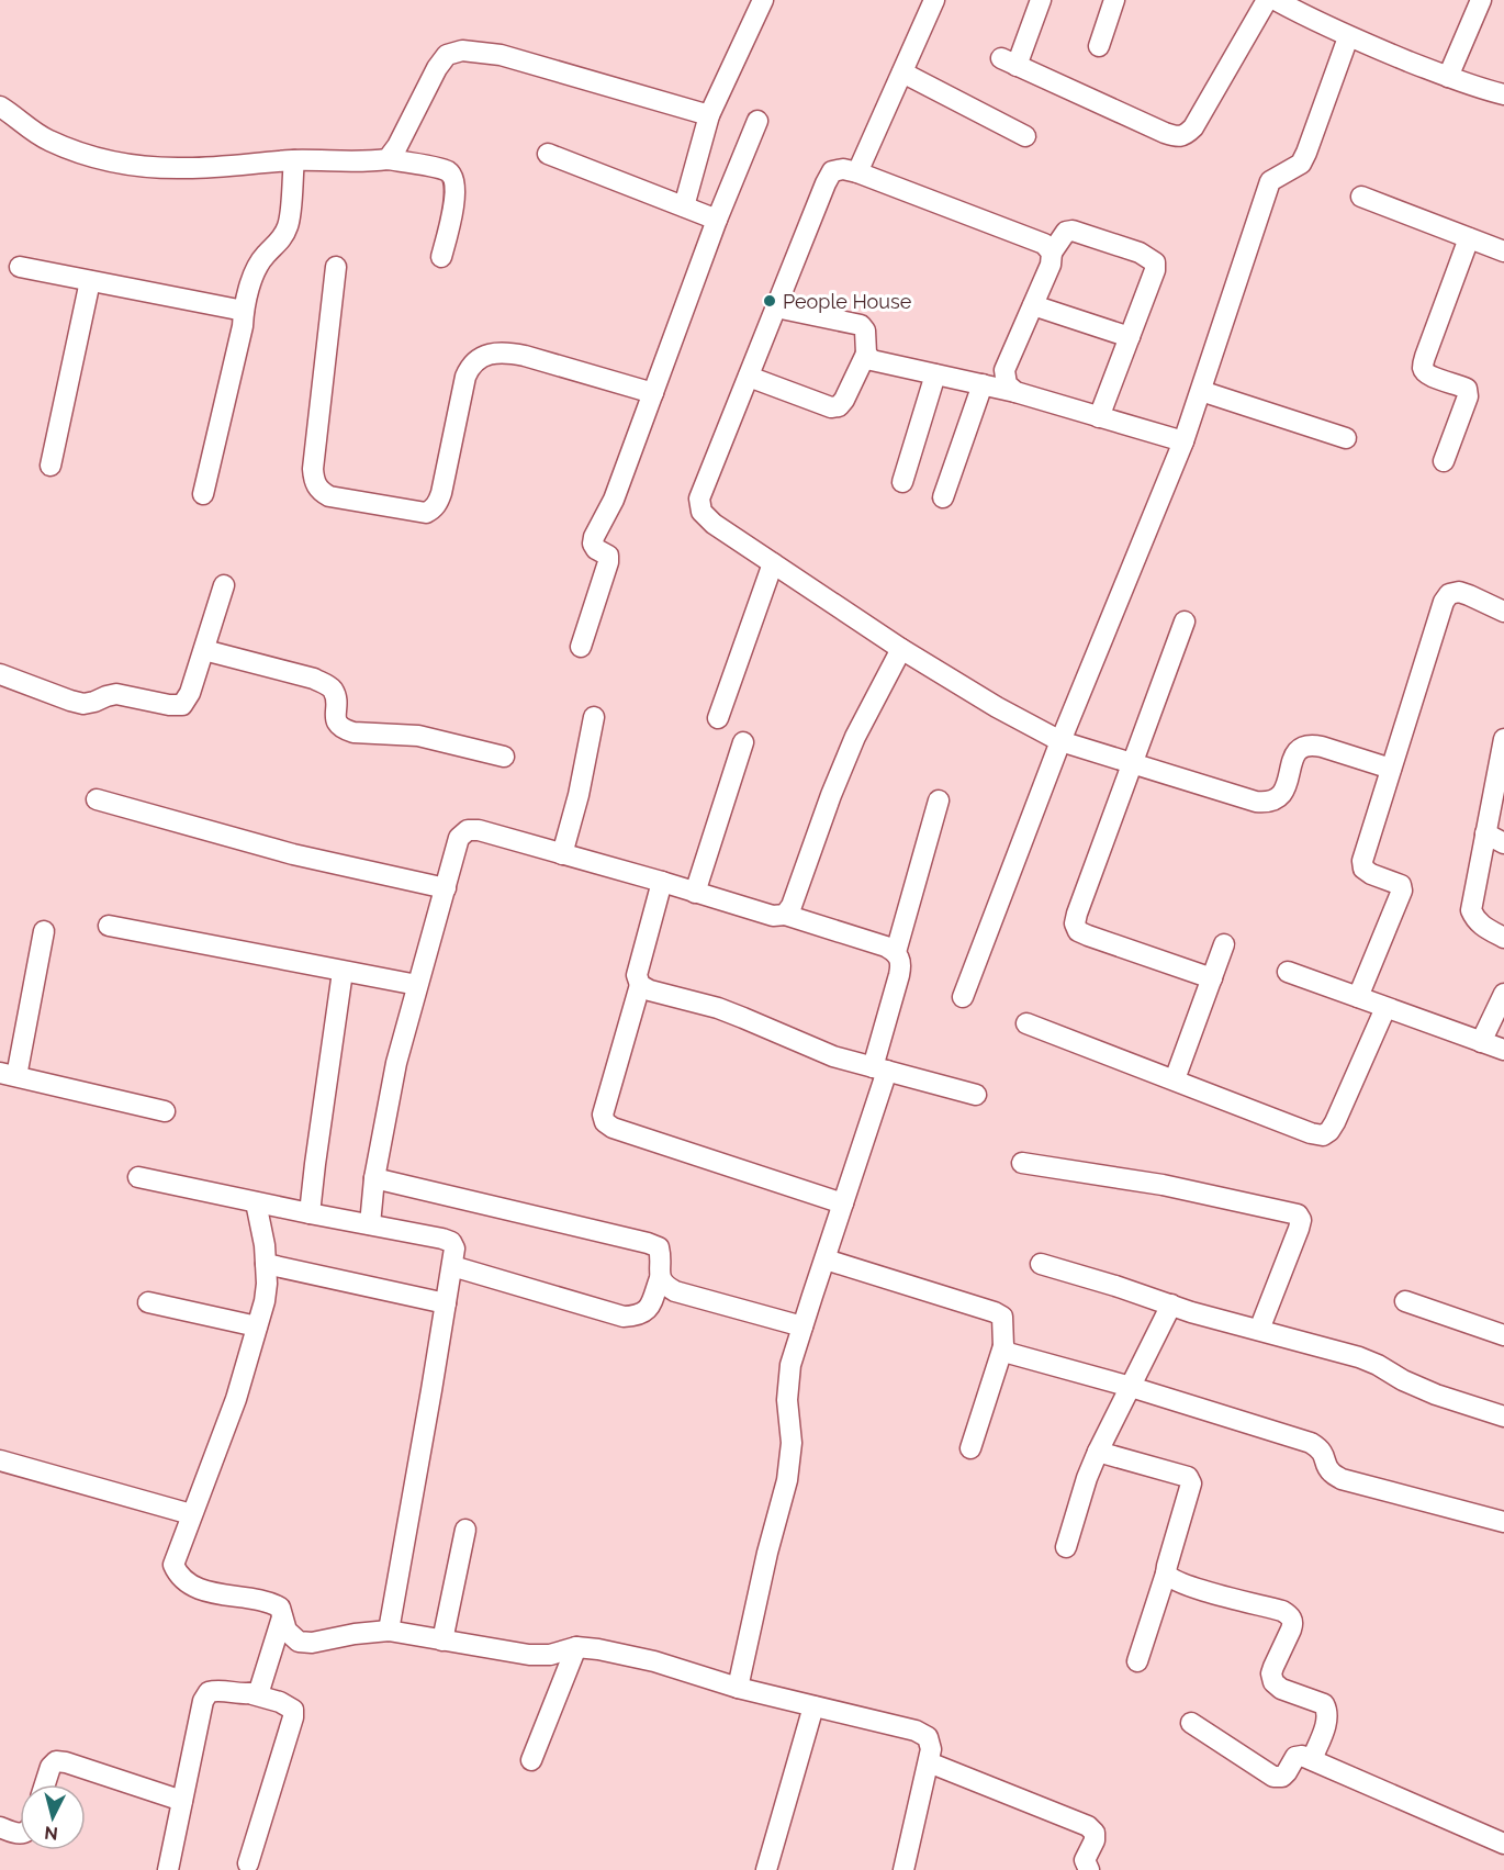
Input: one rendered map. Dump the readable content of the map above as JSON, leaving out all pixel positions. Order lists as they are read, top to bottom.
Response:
{
  "places": ["People House"],
  "north": "bottom"
}
